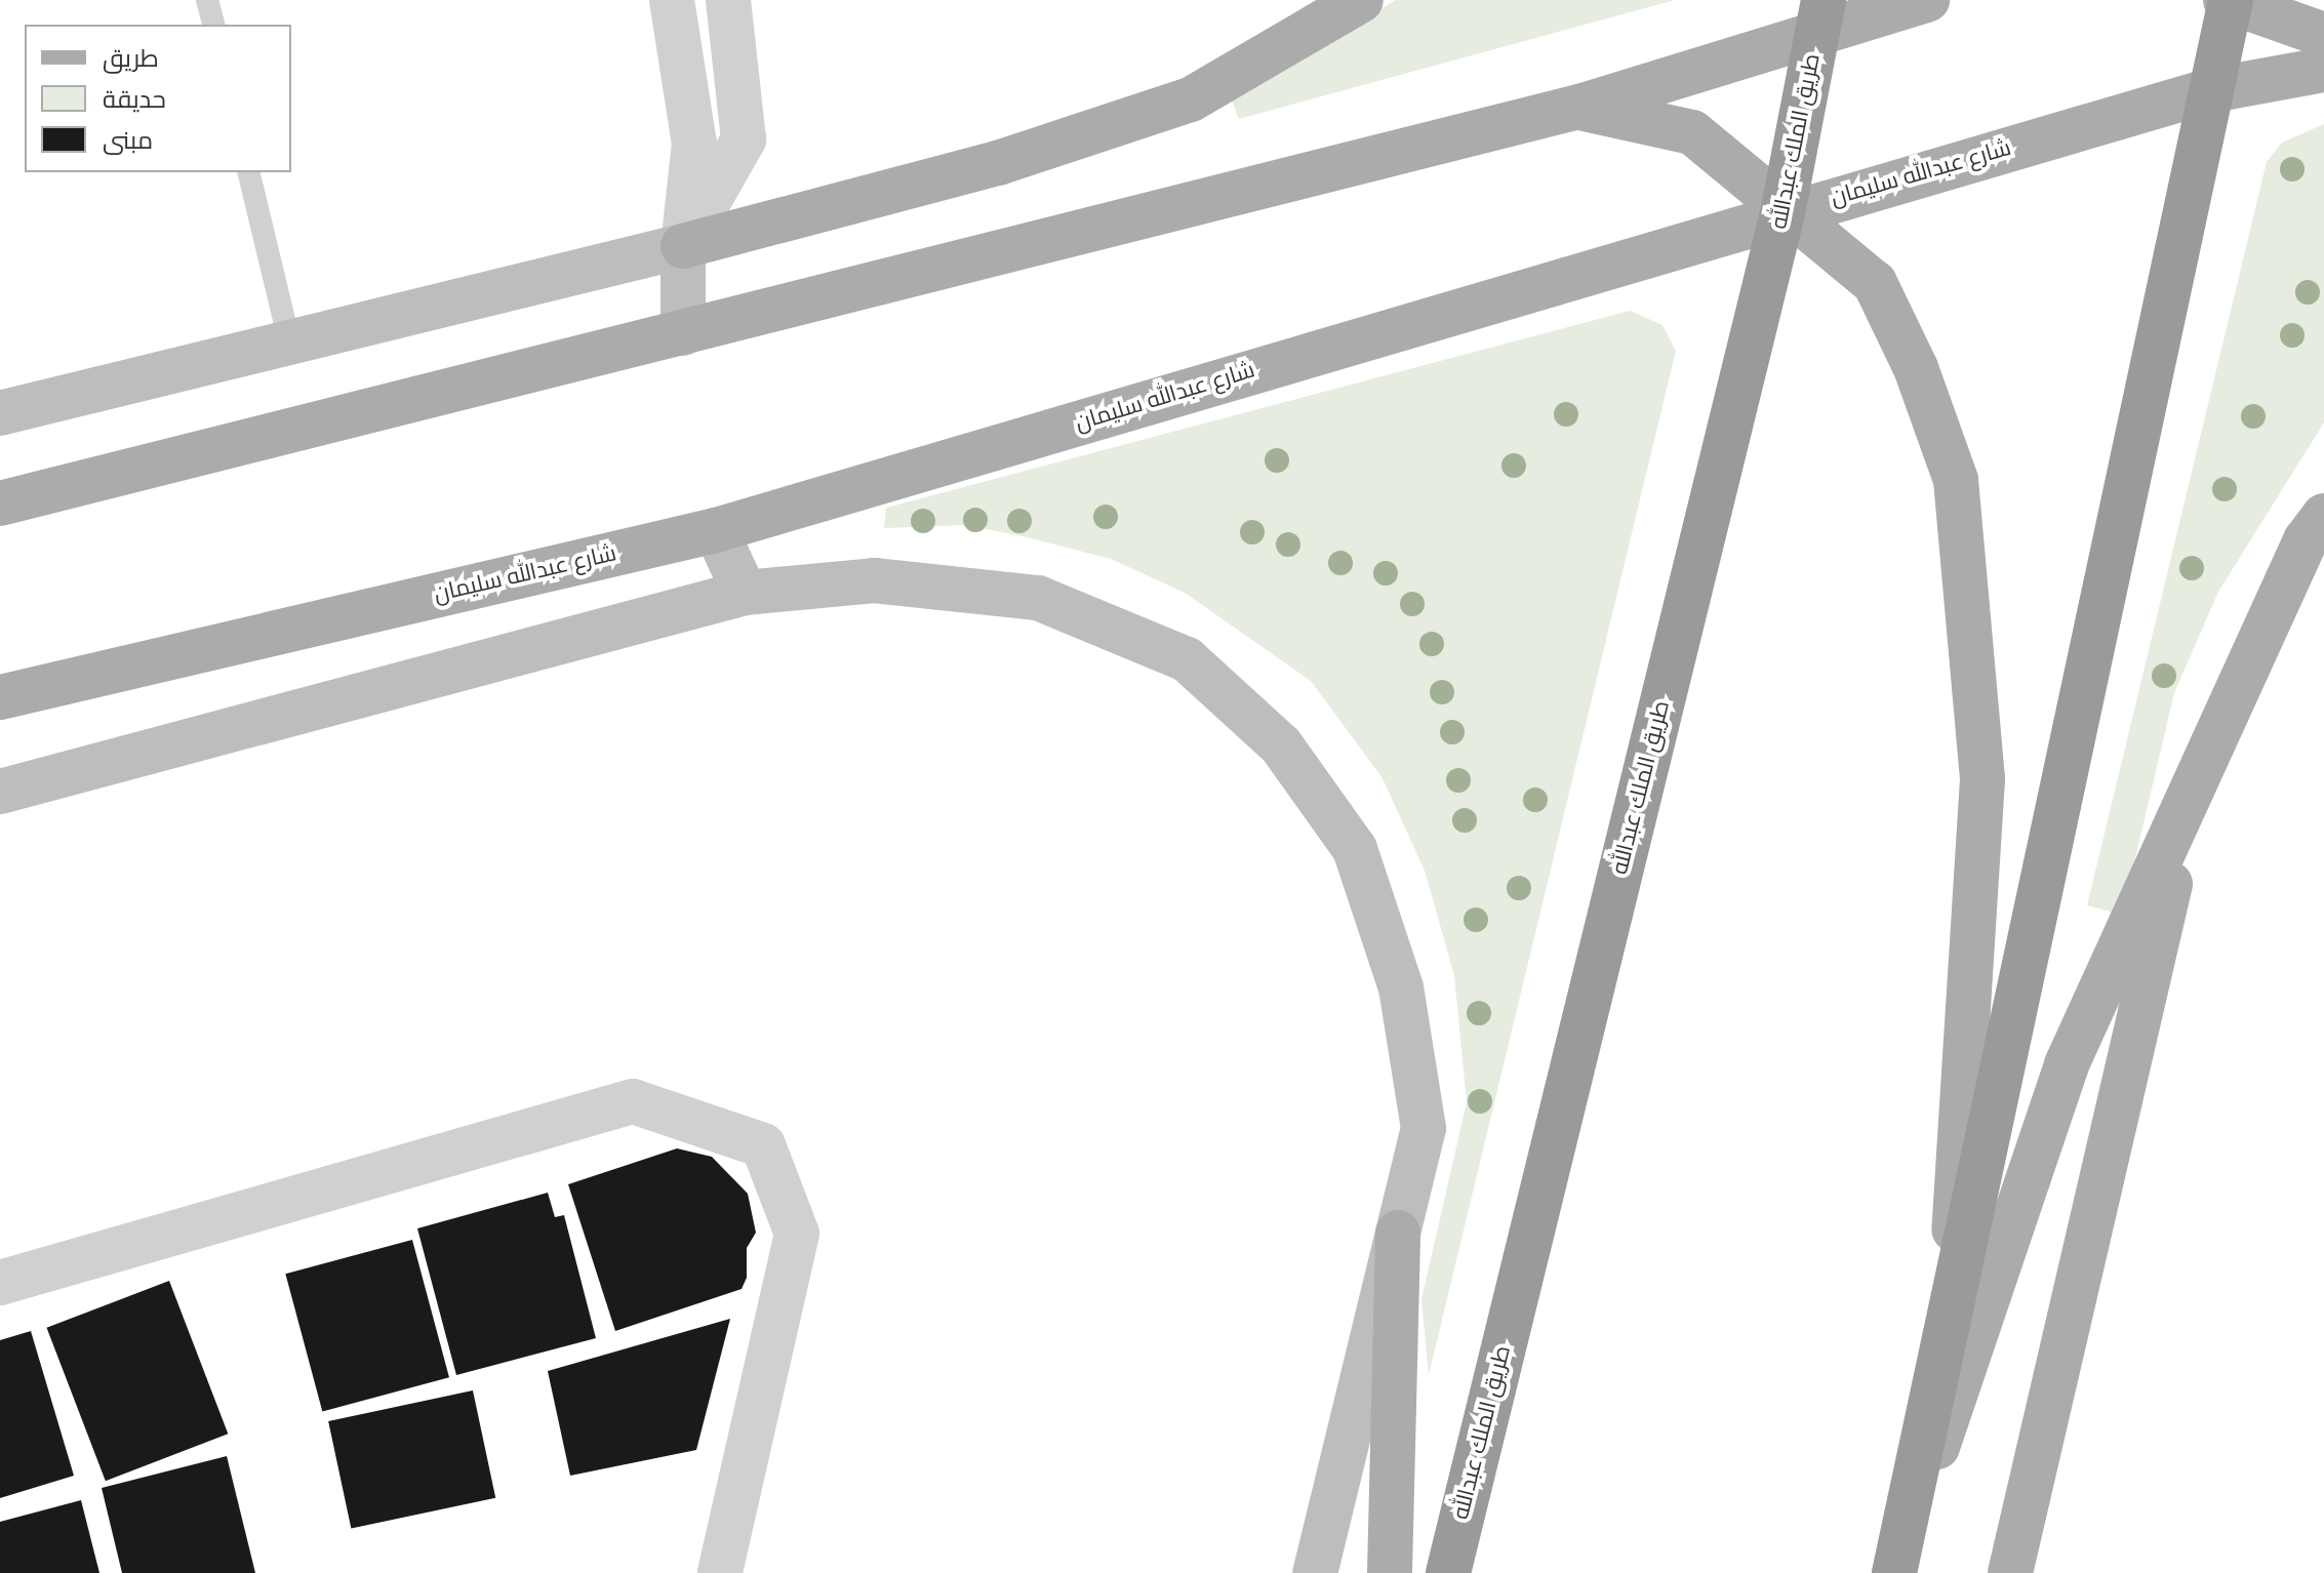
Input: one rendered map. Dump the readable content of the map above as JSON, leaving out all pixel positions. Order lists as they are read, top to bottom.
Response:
{
  "streets": {
    "highway": ["طريق الملك عبدالله"],
    "main road": ["شارع عبدالله سليمان"]
  },
  "crossings": [
    ["طريق الملك عبدالله", "شارع عبدالله سليمان"]
  ],
  "legend": ["طريق", "حديقة", "مبنى"]
}
